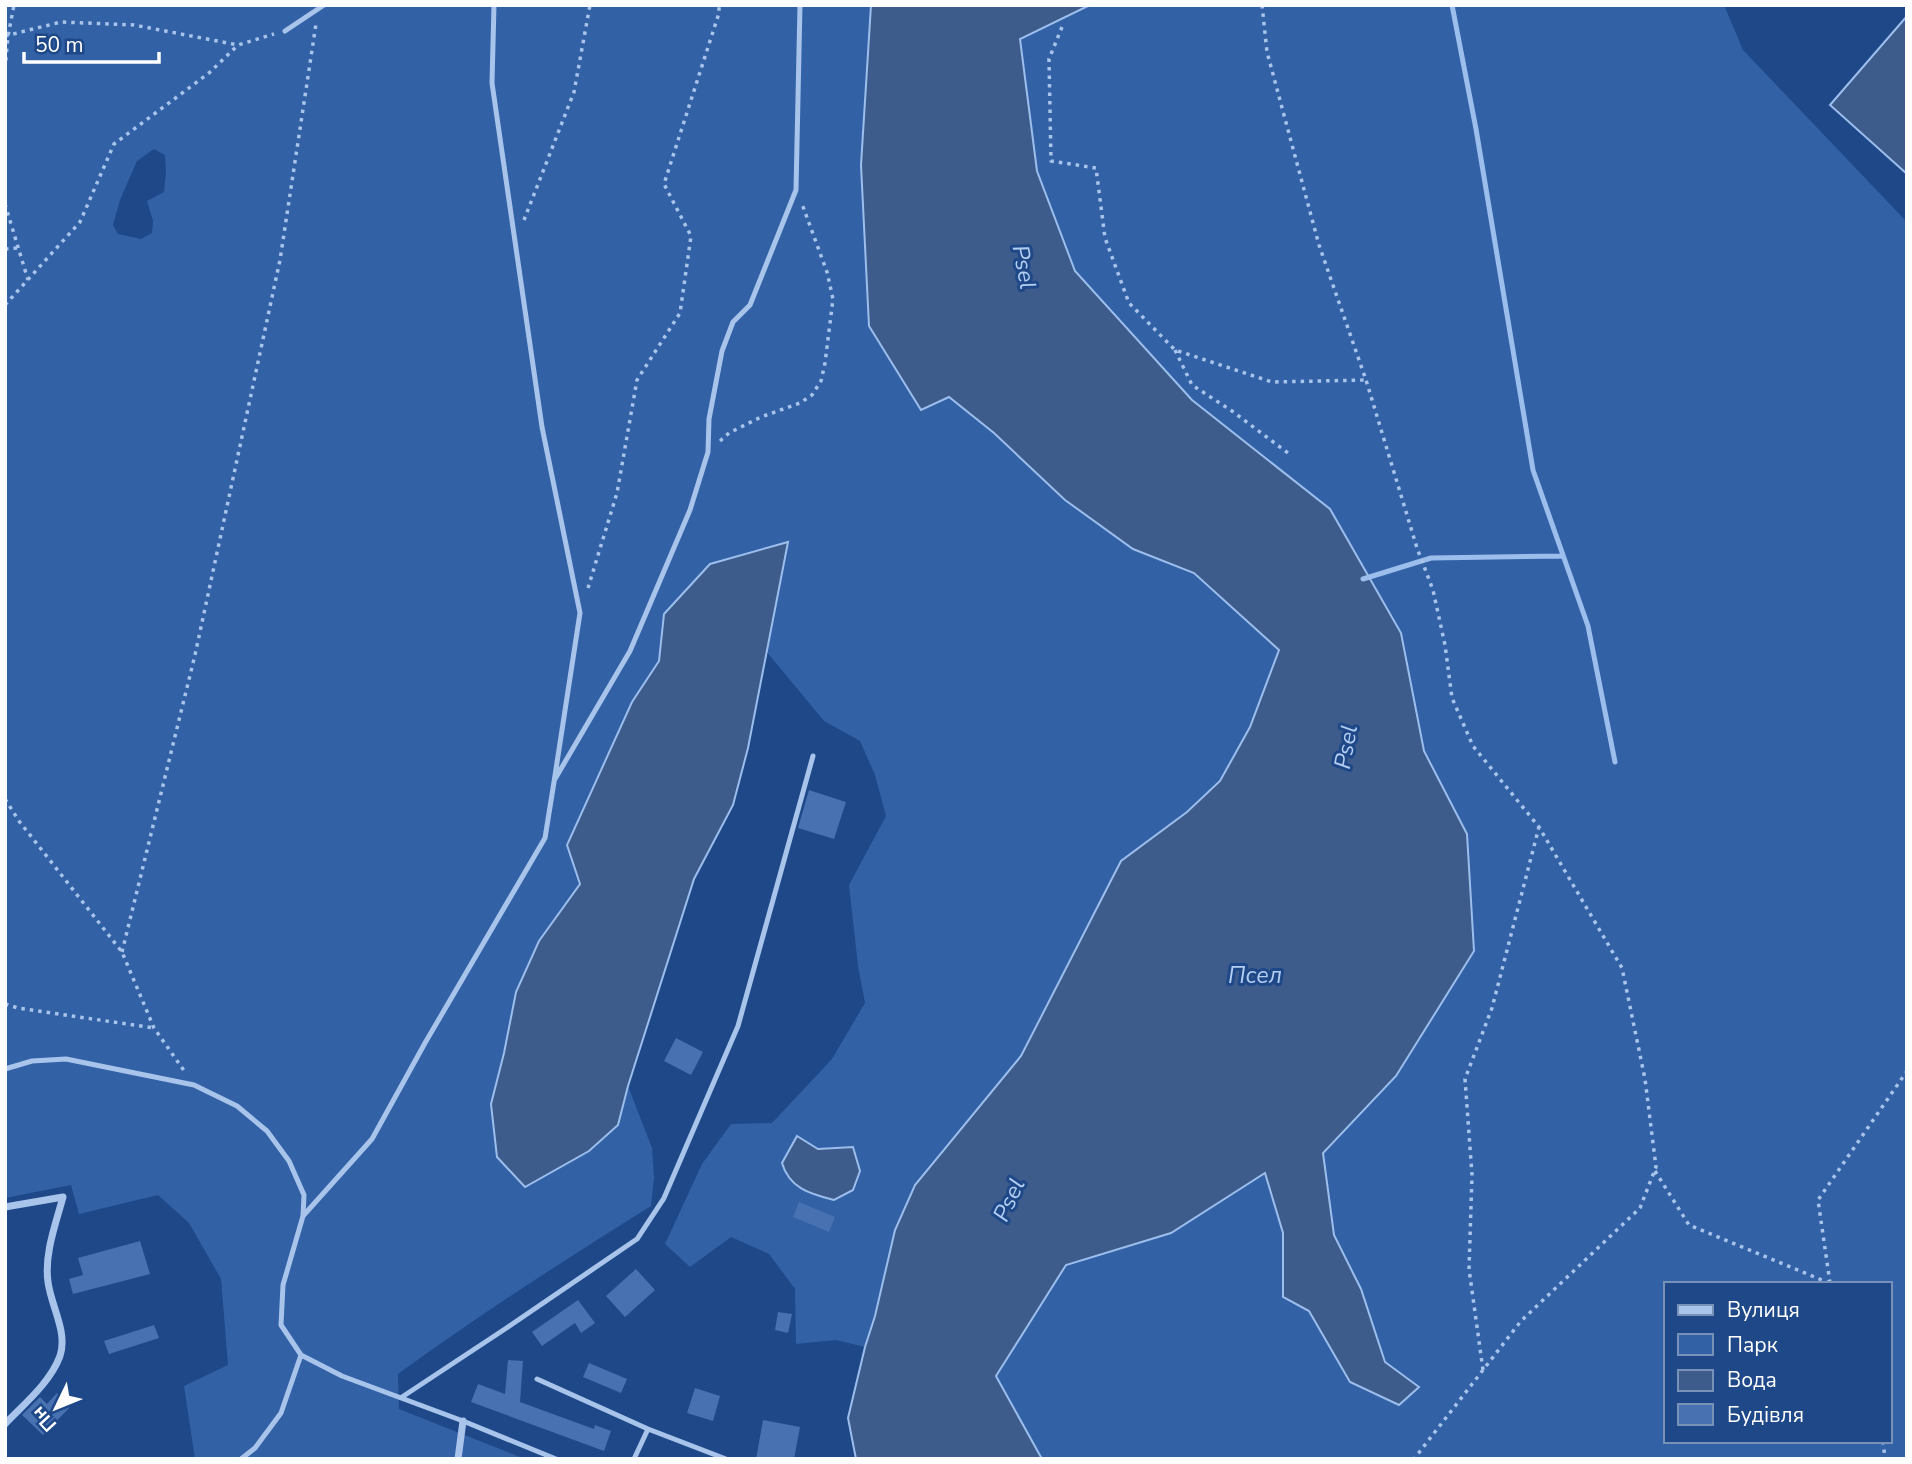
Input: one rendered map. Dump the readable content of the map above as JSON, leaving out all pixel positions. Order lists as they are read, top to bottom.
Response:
{
  "water": ["Psel", "Псел"],
  "legend": [
    "Вулиця",
    "Парк",
    "Вода",
    "Будівля"
  ],
  "scale_bar": "50 m",
  "north": "bottom left"
}
